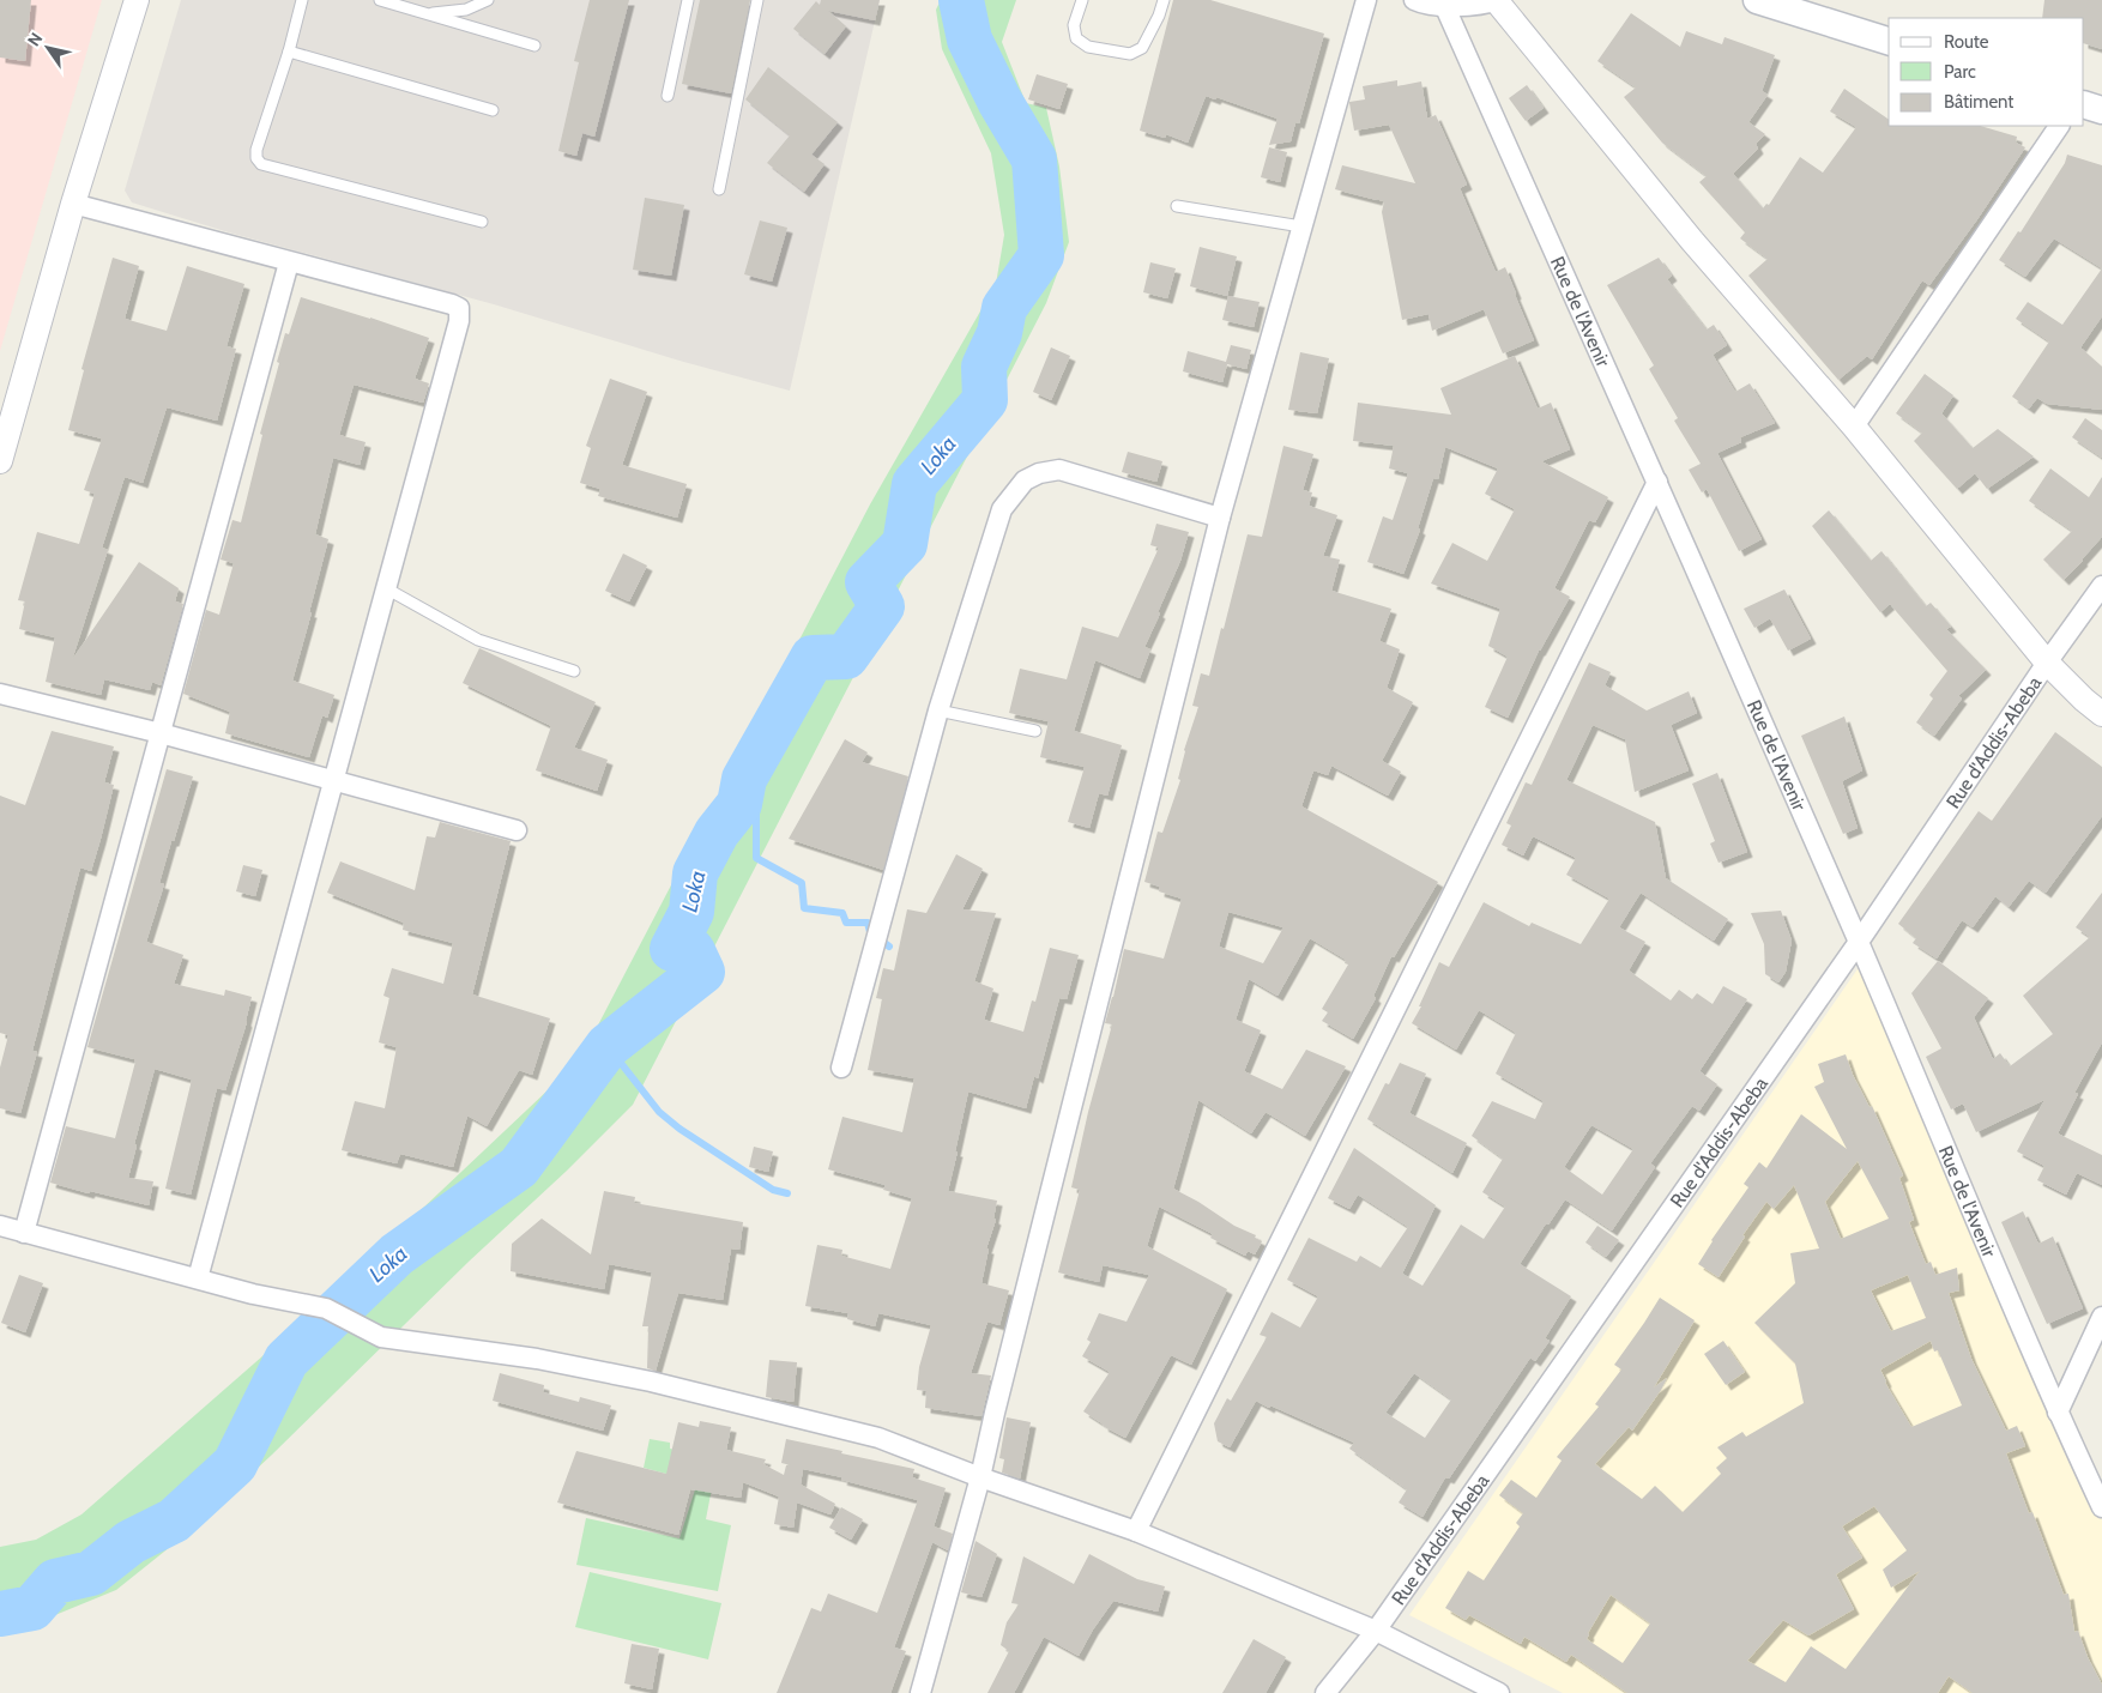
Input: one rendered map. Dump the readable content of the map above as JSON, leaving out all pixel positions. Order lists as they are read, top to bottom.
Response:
{
  "streets": {
    "street": ["Rue de l'Avenir", "Rue d'Addis-Abeba"]
  },
  "crossings": [
    ["Rue de l'Avenir", "Rue d'Addis-Abeba"]
  ],
  "water": ["Loka"],
  "legend": ["Route", "Parc", "Bâtiment"],
  "north": "top left"
}
